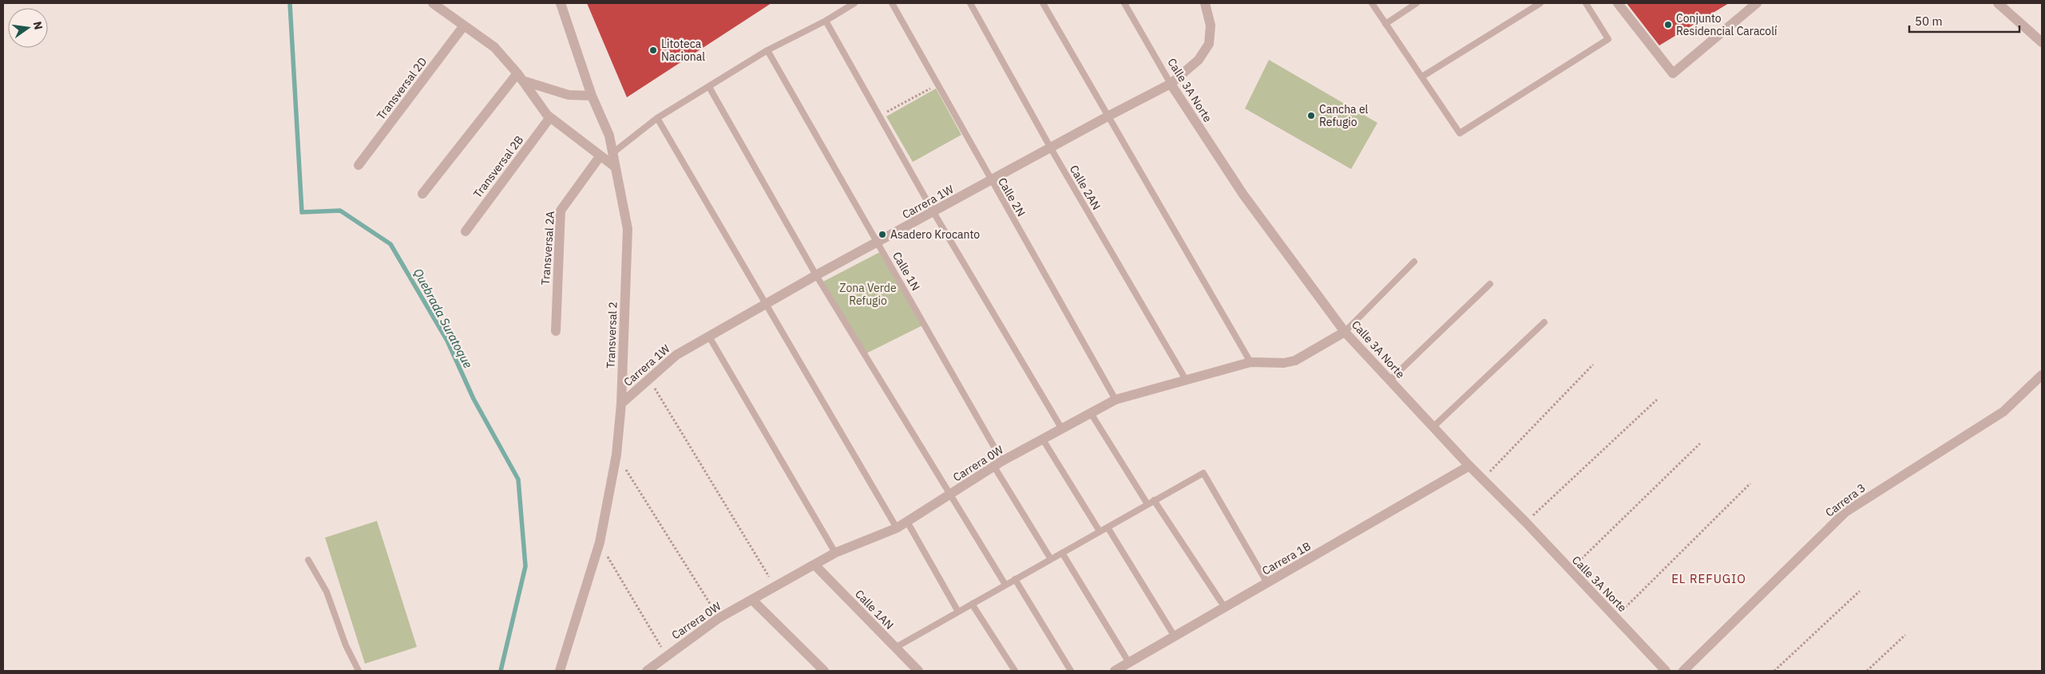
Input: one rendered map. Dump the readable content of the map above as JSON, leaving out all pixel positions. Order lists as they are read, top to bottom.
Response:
{
  "streets": {
    "street": [
      "Transversal 2D",
      "Calle 3A Norte",
      "Transversal 2B",
      "Carrera 1W",
      "Transversal 2A",
      "Transversal 2",
      "Carrera 0W",
      "Carrera 3",
      "Carrera 1B",
      "Calle 1AN"
    ],
    "lane": ["Calle 2AN", "Calle 2N", "Calle 1N"]
  },
  "crossings": [
    ["Calle 3A Norte", "Carrera 1W"],
    ["Calle 3A Norte", "Carrera 0W"],
    ["Calle 3A Norte", "Carrera 1B"],
    ["Calle 2AN", "Carrera 1W"],
    ["Calle 2AN", "Carrera 0W"],
    ["Calle 2N", "Carrera 1W"],
    ["Calle 2N", "Carrera 0W"],
    ["Carrera 1W", "Calle 1N"],
    ["Carrera 1W", "Transversal 2"],
    ["Calle 1N", "Carrera 0W"],
    ["Carrera 0W", "Calle 1AN"]
  ],
  "districts": ["EL REFUGIO"],
  "water": ["Quebrada Suratoque"],
  "parks": ["Zona Verde Refugio"],
  "places": [
    "Conjunto Residencial Caracolí",
    "Litoteca Nacional",
    "Cancha el Refugio",
    "Asadero Krocanto"
  ],
  "scale_bar": "50 m",
  "north": "right"
}
